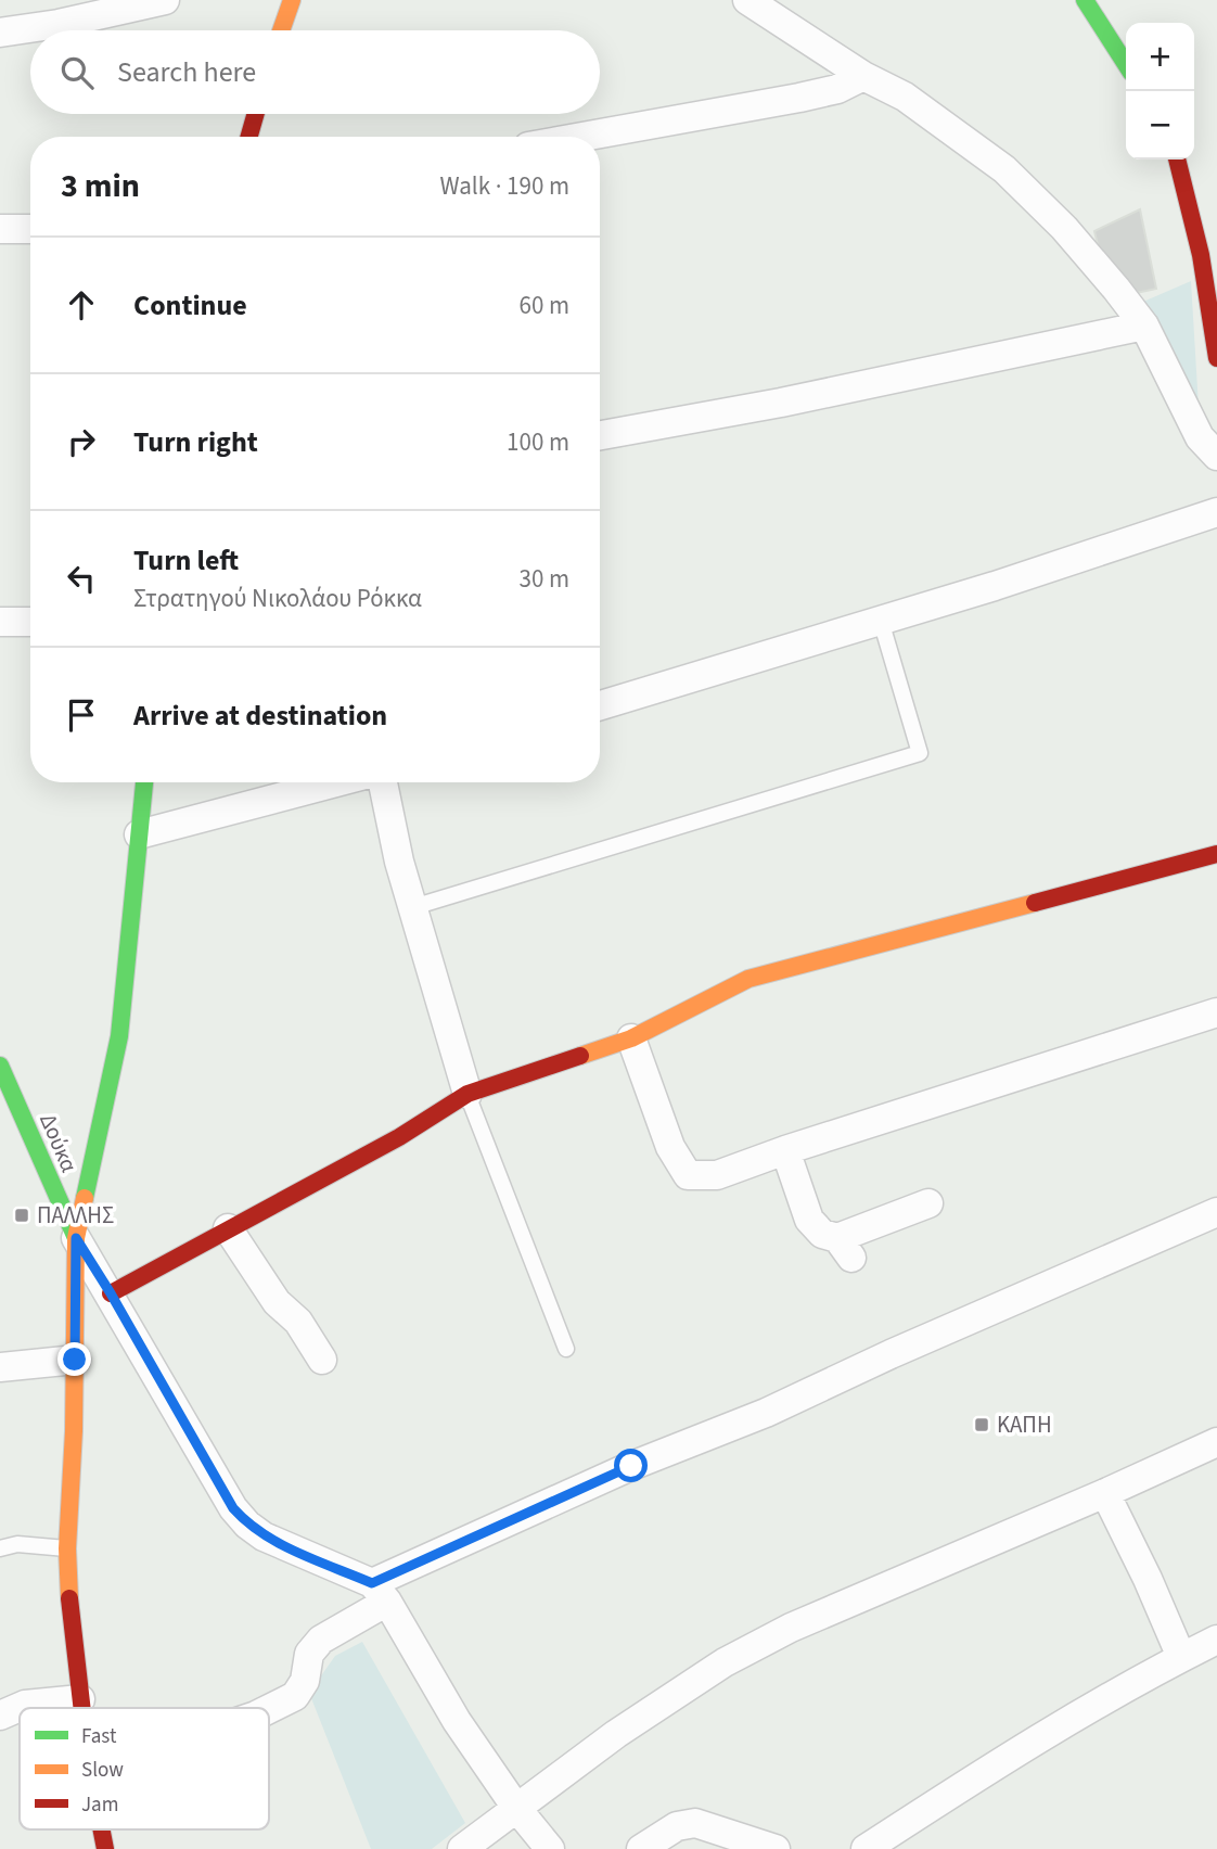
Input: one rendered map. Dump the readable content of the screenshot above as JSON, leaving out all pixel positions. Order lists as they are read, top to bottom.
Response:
{
  "streets": {
    "street": ["Δούκα"]
  },
  "places": {
    "transit": ["ΠΑΛΛΗΣ", "ΚΑΠΗ"]
  },
  "legend": ["Fast", "Slow", "Jam"],
  "page": {
    "map_buttons": ["+", "−"],
    "search": "Search here",
    "heading": ["3 min", "Walk · 190 m"],
    "list": [
      ["Continue", "60 m"],
      ["Turn right", "100 m"],
      ["Turn left", "Στρατηγού Νικολάου Ρόκκα", "30 m"],
      "Arrive at destination"
    ]
  }
}
